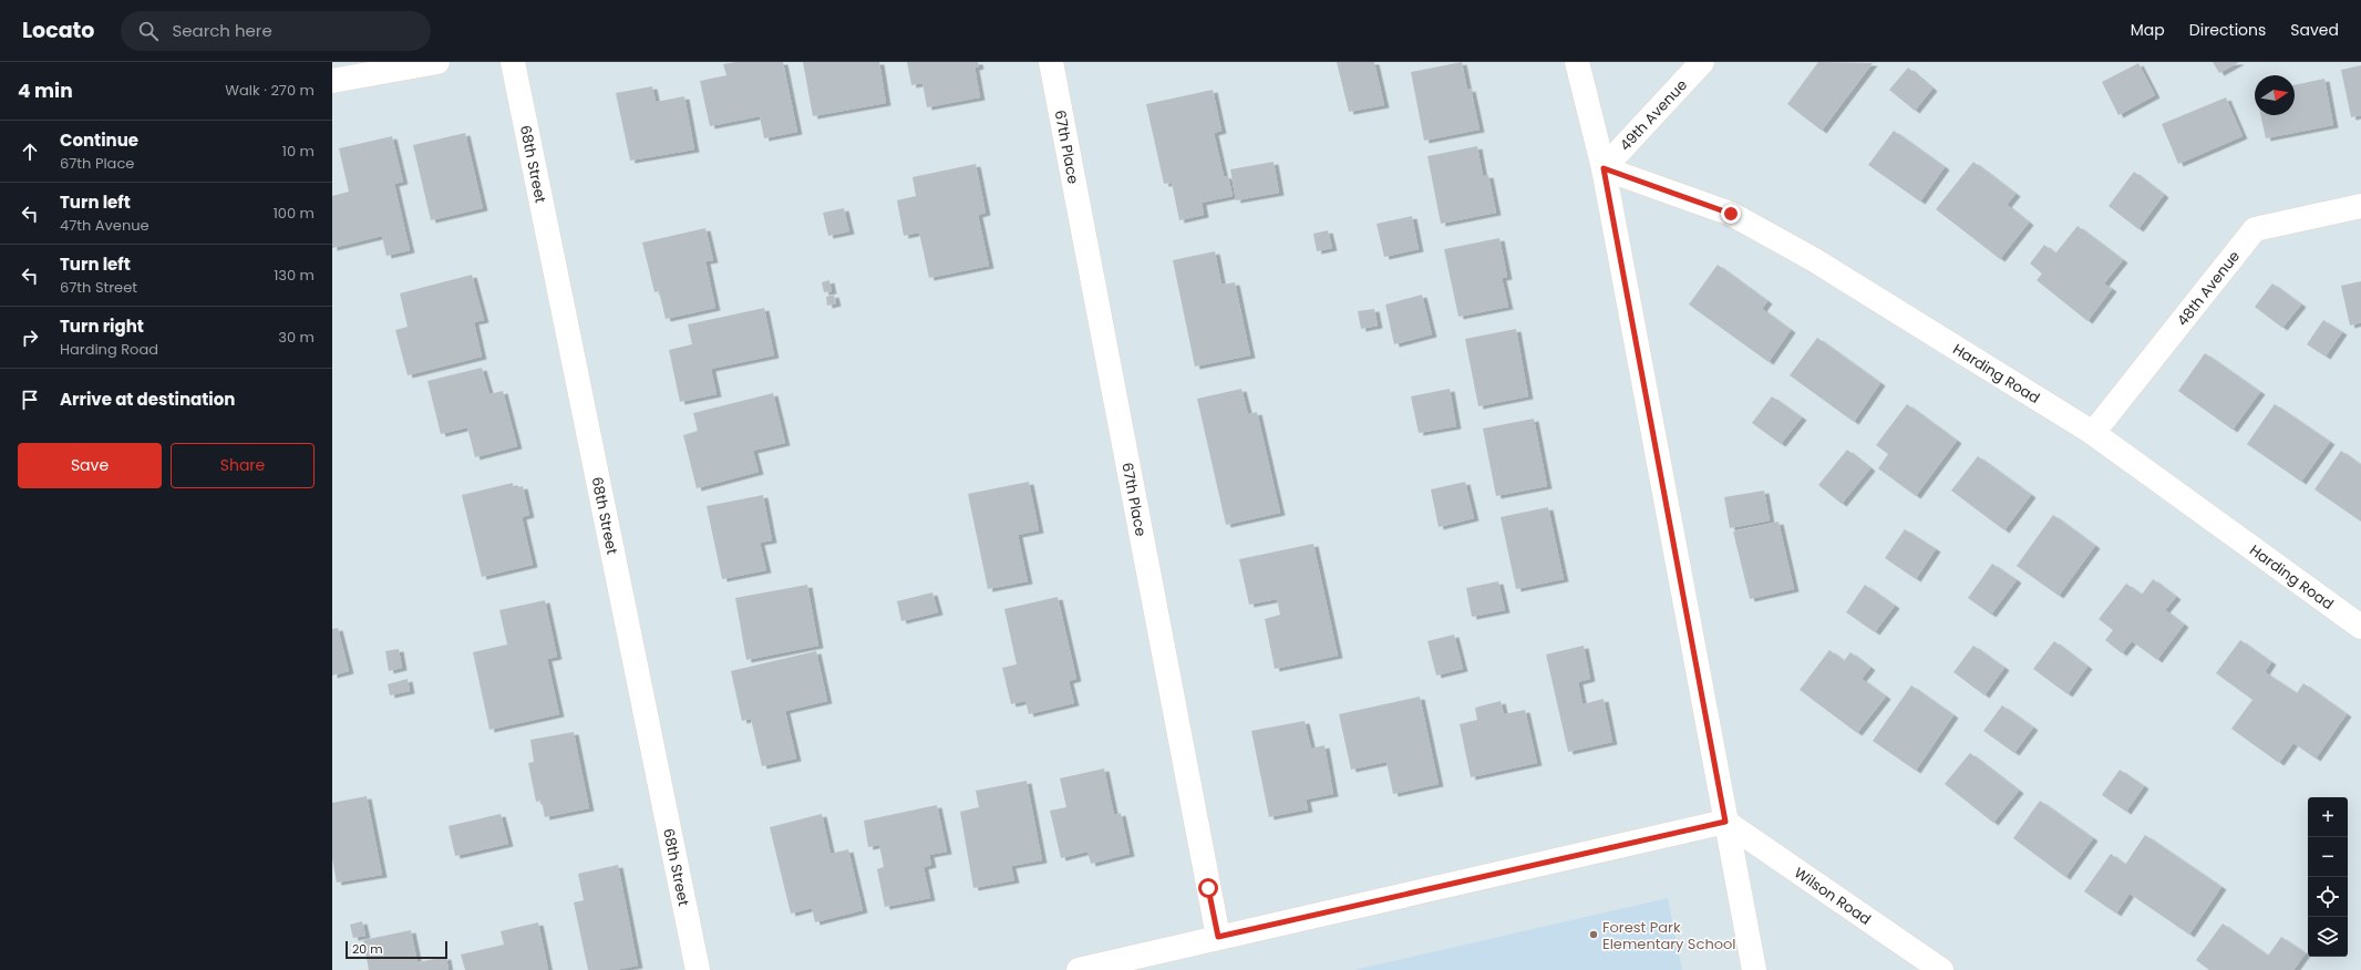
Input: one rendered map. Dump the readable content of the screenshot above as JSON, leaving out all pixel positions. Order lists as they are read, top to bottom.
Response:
{
  "streets": {
    "street": [
      "49th Avenue",
      "67th Place",
      "68th Street",
      "48th Avenue",
      "Harding Road",
      "Wilson Road"
    ]
  },
  "crossings": [
    ["49th Avenue", "Harding Road"],
    ["48th Avenue", "Harding Road"]
  ],
  "places": ["Forest Park Elementary School"],
  "scale_bar": "20 m",
  "north": "right",
  "page": {
    "header": "Locato",
    "search": "Search here",
    "nav": ["Map", "Directions", "Saved"],
    "heading": ["4 min", "Walk · 270 m"],
    "list": [
      ["Continue", "67th Place", "10 m"],
      ["Turn left", "47th Avenue", "100 m"],
      ["Turn left", "67th Street", "130 m"],
      ["Turn right", "Harding Road", "30 m"],
      "Arrive at destination"
    ],
    "buttons": ["Save", "Share"],
    "map_buttons": ["+", "−"],
    "scale": "20 m"
  }
}
